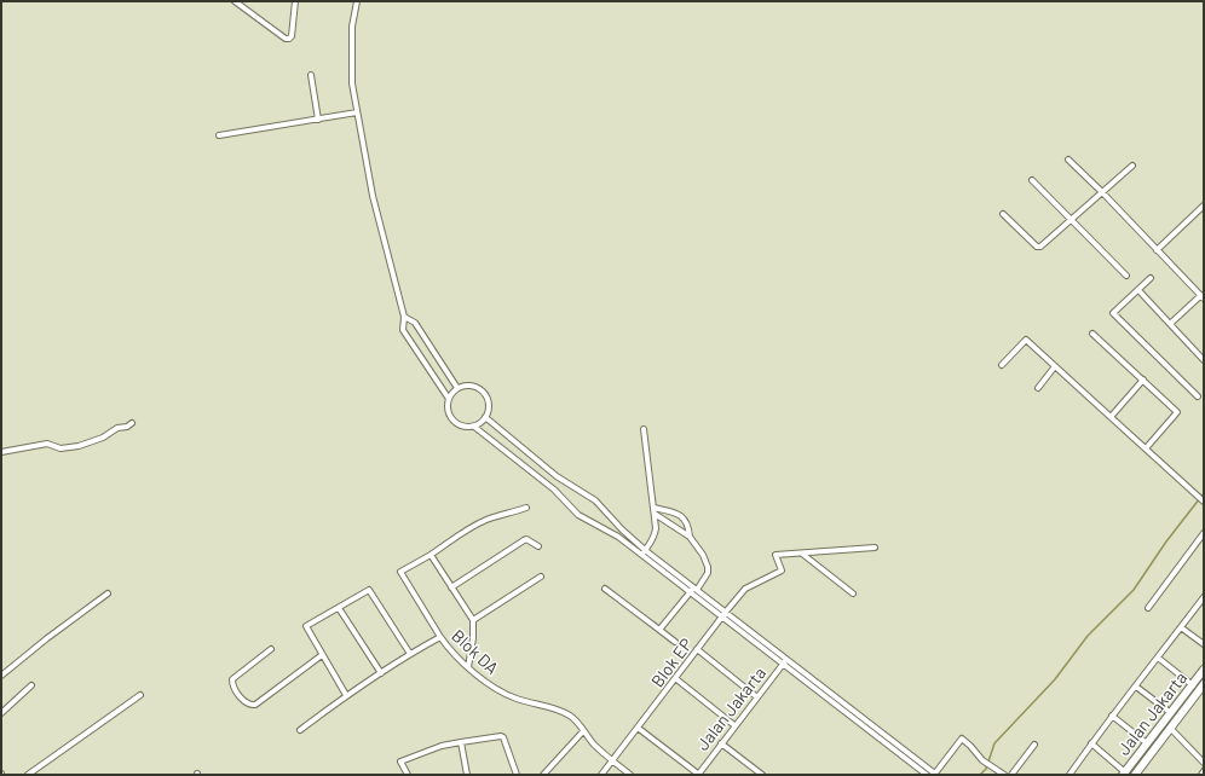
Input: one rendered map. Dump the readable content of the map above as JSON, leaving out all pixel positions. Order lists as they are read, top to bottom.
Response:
{
  "streets": {
    "main road": ["Jalan Jakarta"],
    "street": ["Blok DA", "Blok EP"]
  },
  "crossings": [
    ["Blok DA", "Blok EP"]
  ]
}
